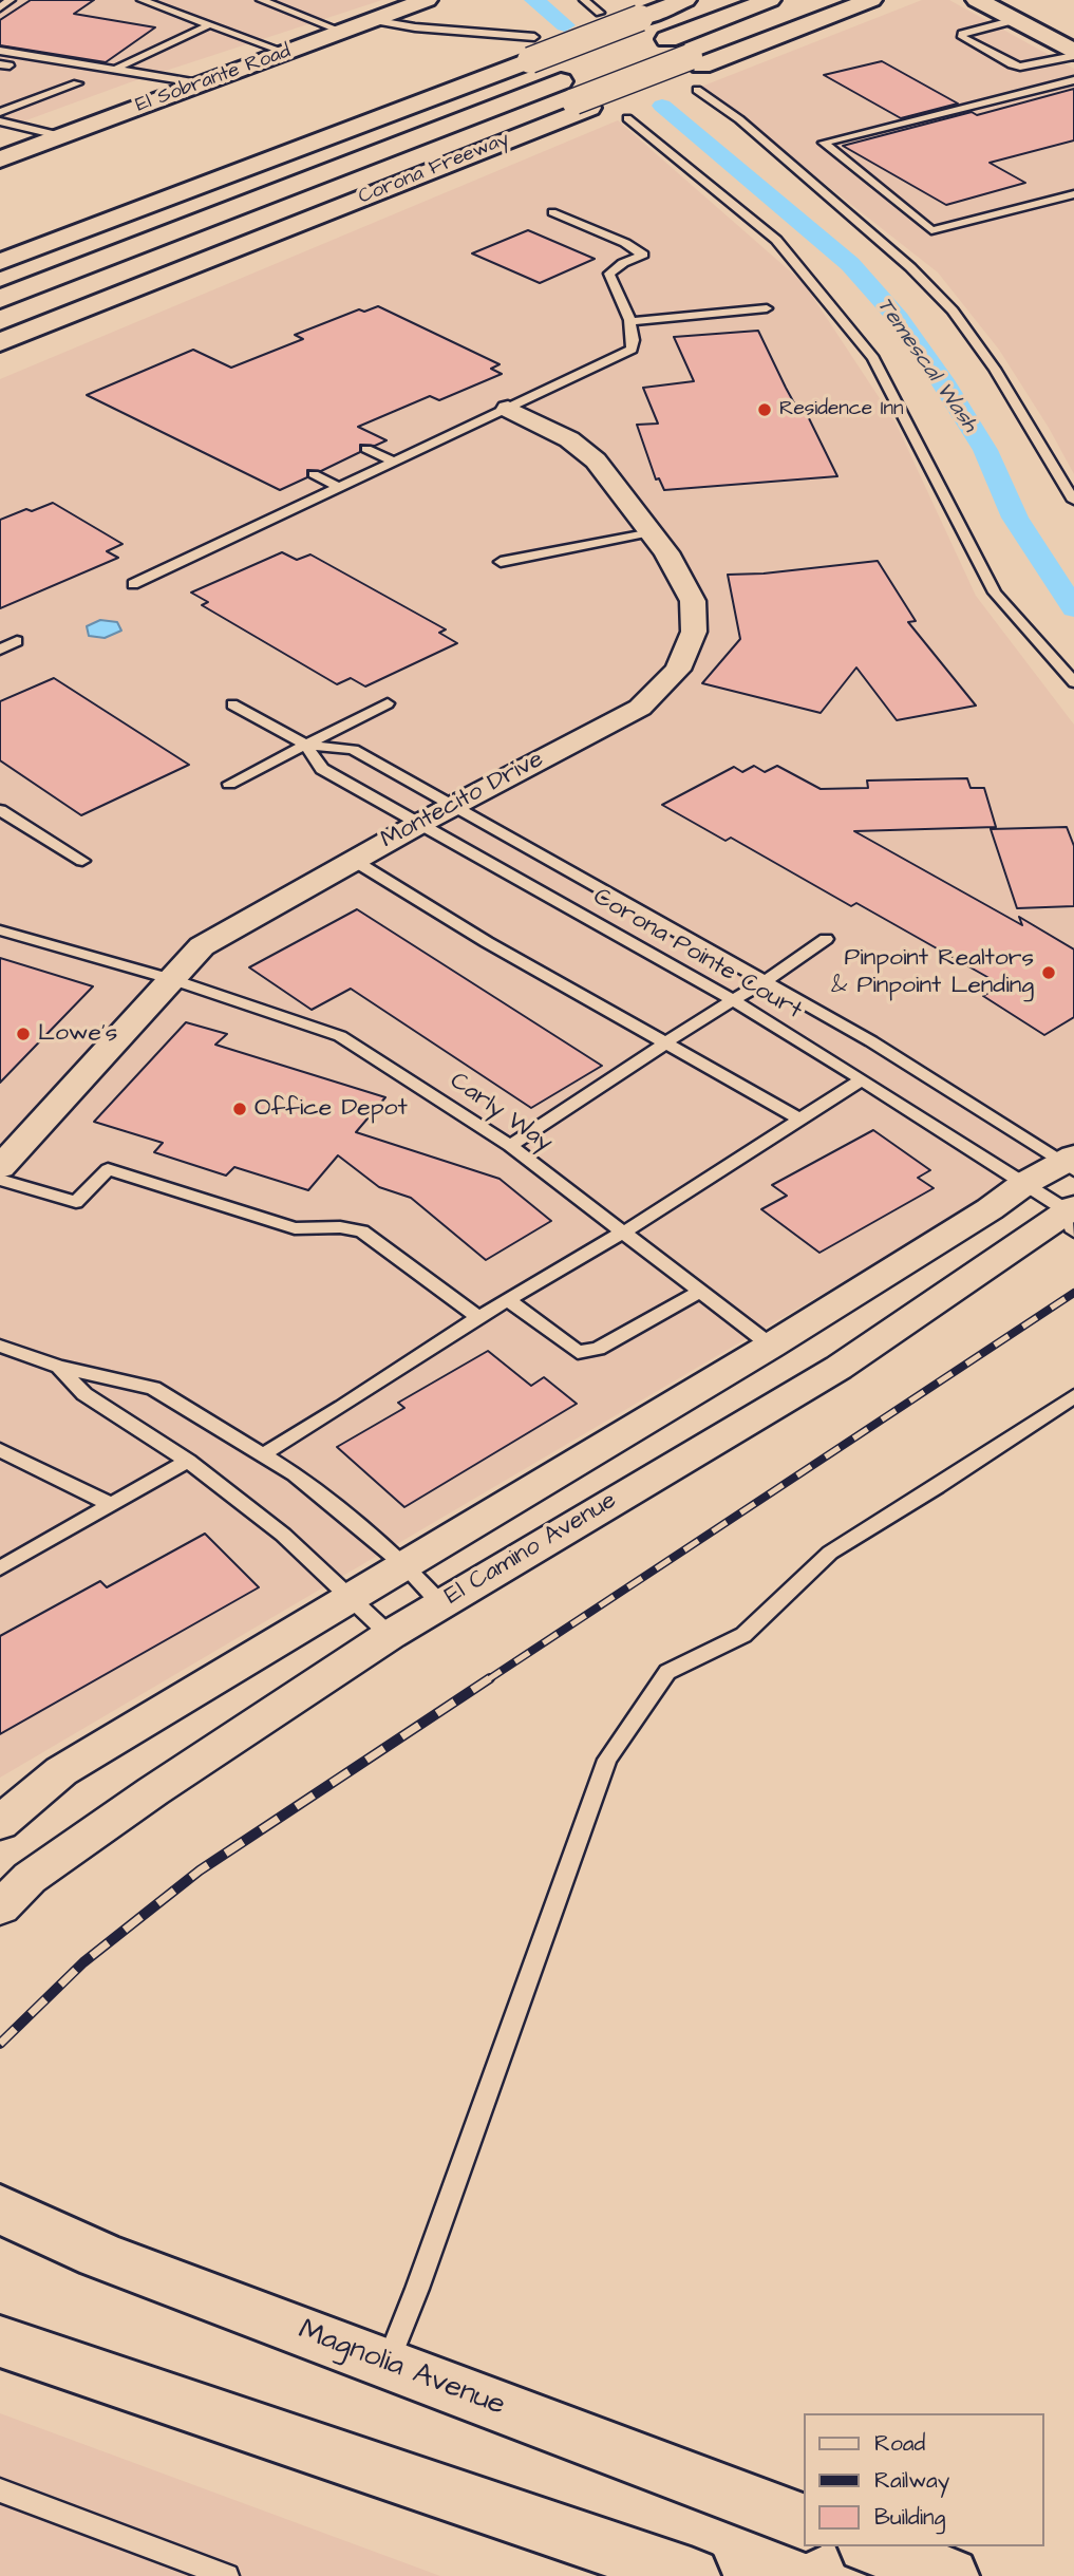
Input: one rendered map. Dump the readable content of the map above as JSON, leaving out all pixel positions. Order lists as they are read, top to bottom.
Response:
{
  "streets": {
    "main road": ["El Sobrante Road", "Corona Freeway", "Magnolia Avenue"],
    "street": ["Montecito Drive", "El Camino Avenue"],
    "lane": ["Corona Pointe Court", "Carly Way"]
  },
  "crossings": [
    ["Montecito Drive", "Corona Pointe Court"],
    ["Montecito Drive", "Carly Way"],
    ["Corona Pointe Court", "El Camino Avenue"]
  ],
  "water": ["Temescal Wash"],
  "places": [
    "Residence Inn",
    "Pinpoint Realtors & Pinpoint Lending",
    "Lowe's",
    "Office Depot"
  ],
  "legend": ["Road", "Railway", "Building"]
}
